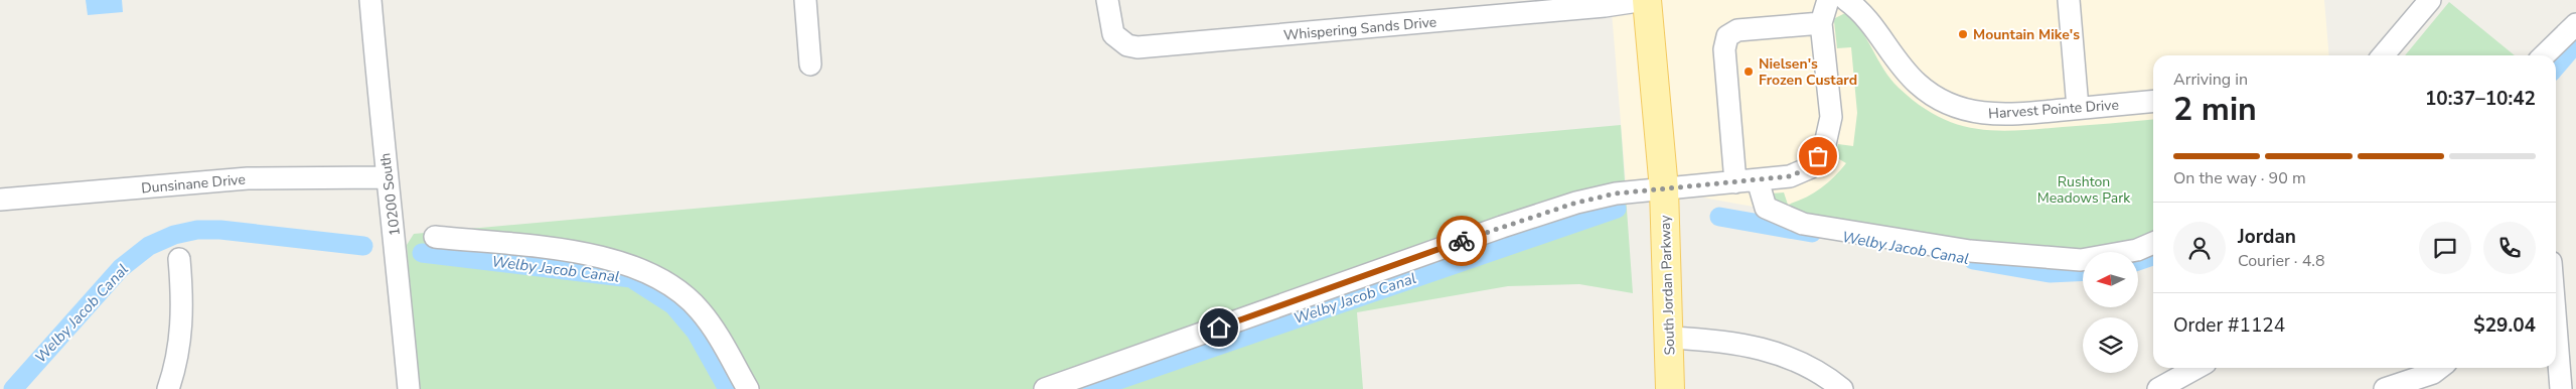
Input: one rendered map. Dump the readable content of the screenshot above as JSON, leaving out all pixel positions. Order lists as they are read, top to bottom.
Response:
{
  "streets": {
    "main road": ["South Jordan Parkway"],
    "street": [
      "Whispering Sands Drive",
      "Harvest Pointe Drive",
      "Dunsinane Drive",
      "10200 South"
    ]
  },
  "crossings": [
    ["Whispering Sands Drive", "South Jordan Parkway"],
    ["Dunsinane Drive", "10200 South"]
  ],
  "water": ["Welby Jacob Canal"],
  "parks": ["Rushton Meadows Park"],
  "places": ["Mountain Mike's", "Nielsen's Frozen Custard"],
  "north": "left",
  "page": {
    "heading": ["2 min", "Arriving in", "10:37–10:42"],
    "panel": [
      "Jordan",
      "Courier · 4.8",
      "Order #1124",
      "$29.04"
    ],
    "bar": "On the way · 90 m"
  }
}
